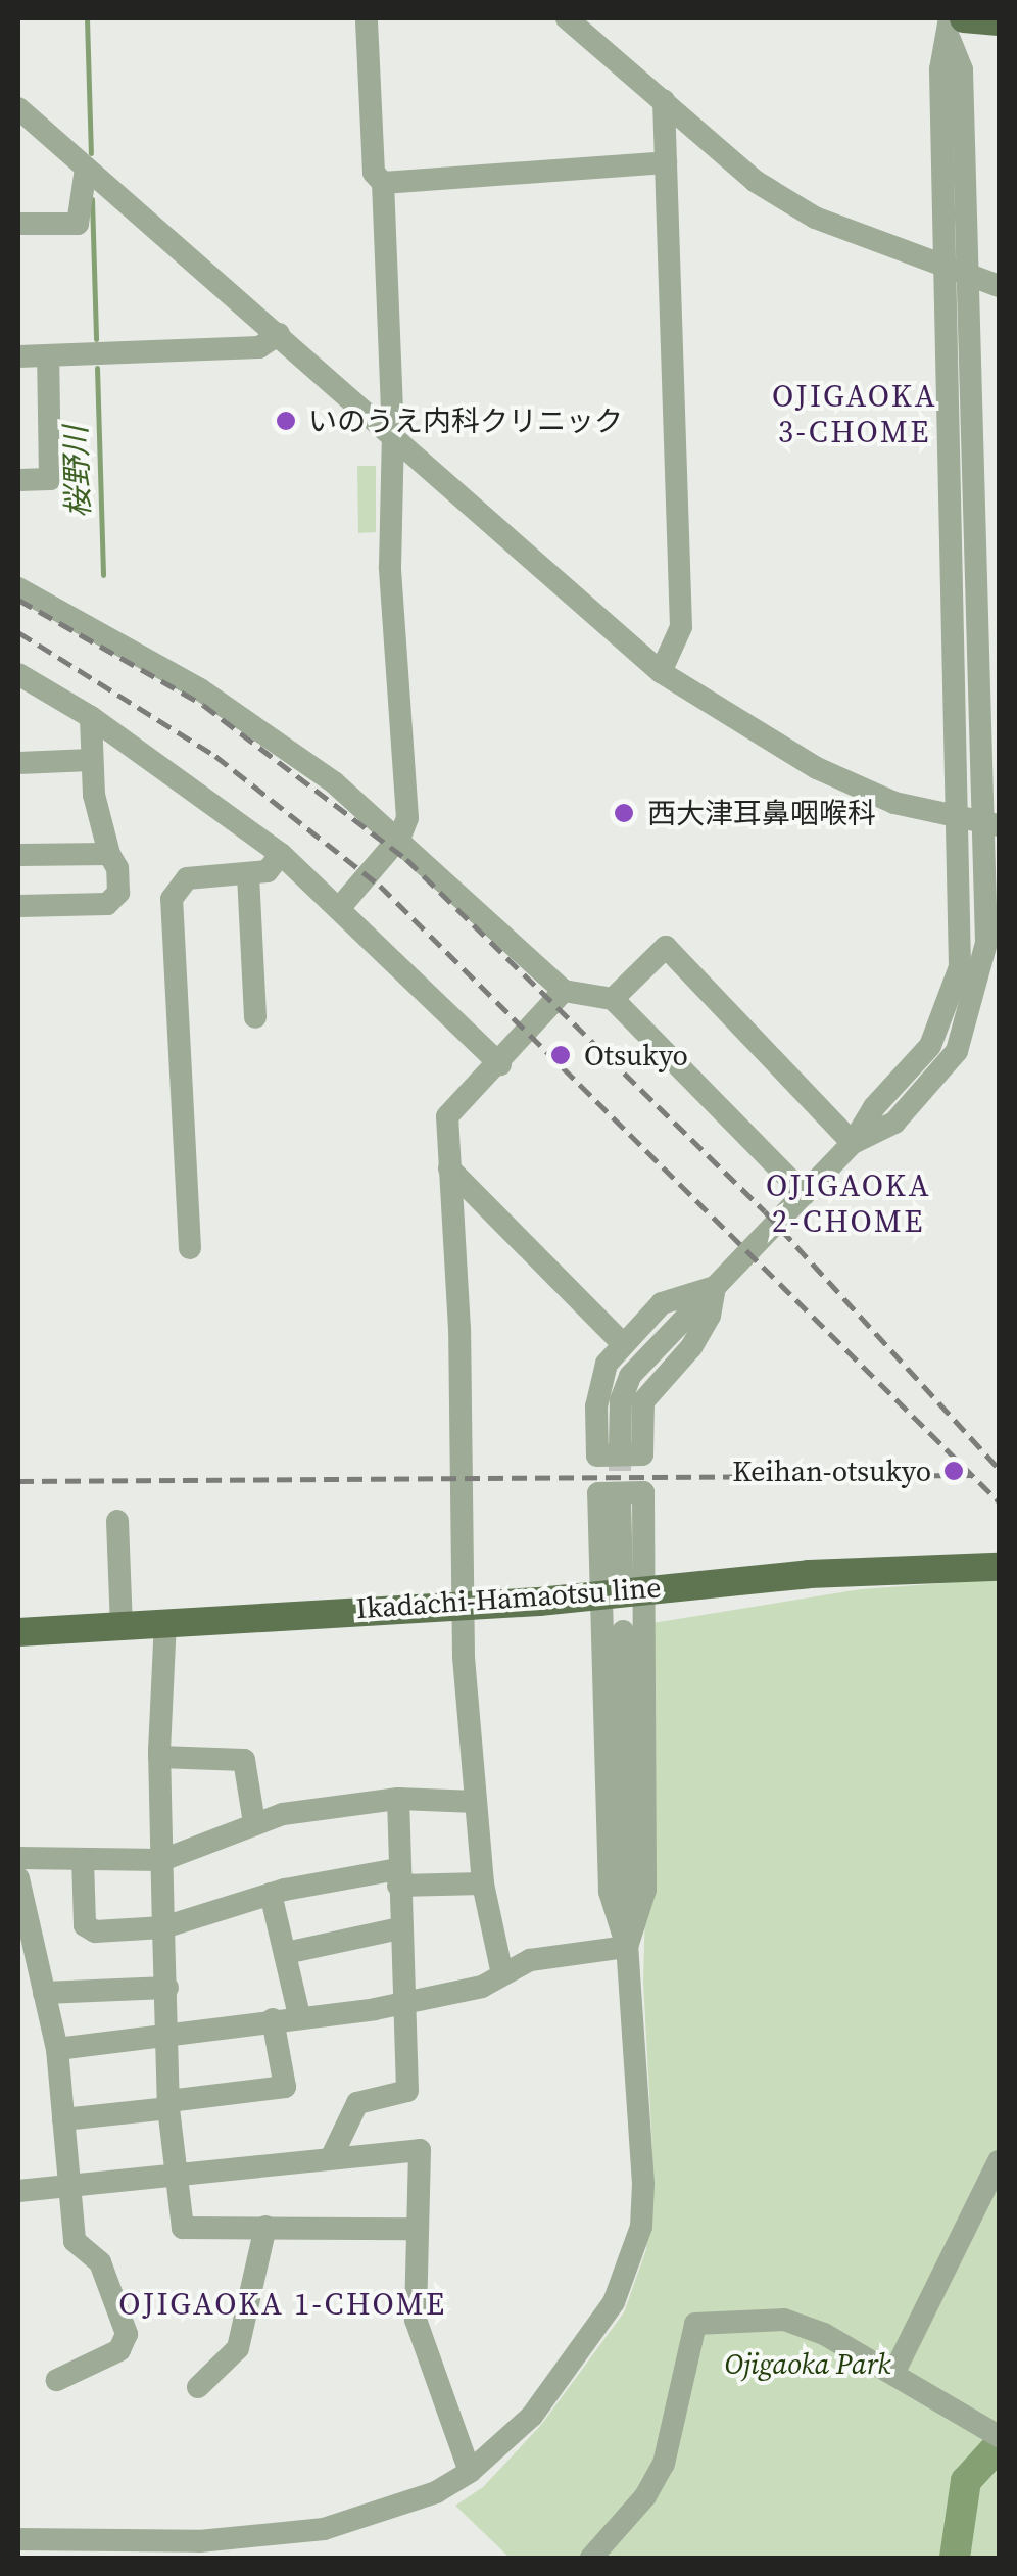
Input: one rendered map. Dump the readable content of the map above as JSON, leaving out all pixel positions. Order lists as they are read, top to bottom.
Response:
{
  "streets": {
    "main road": ["Ikadachi-Hamaotsu line"]
  },
  "districts": ["OJIGAOKA 3-CHOME", "OJIGAOKA 2-CHOME", "OJIGAOKA 1-CHOME"],
  "water": ["桜野川"],
  "parks": ["Ojigaoka Park"],
  "places": [
    "いのうえ内科クリニック",
    "西大津耳鼻咽喉科",
    "Otsukyo",
    "Keihan-otsukyo"
  ]
}
